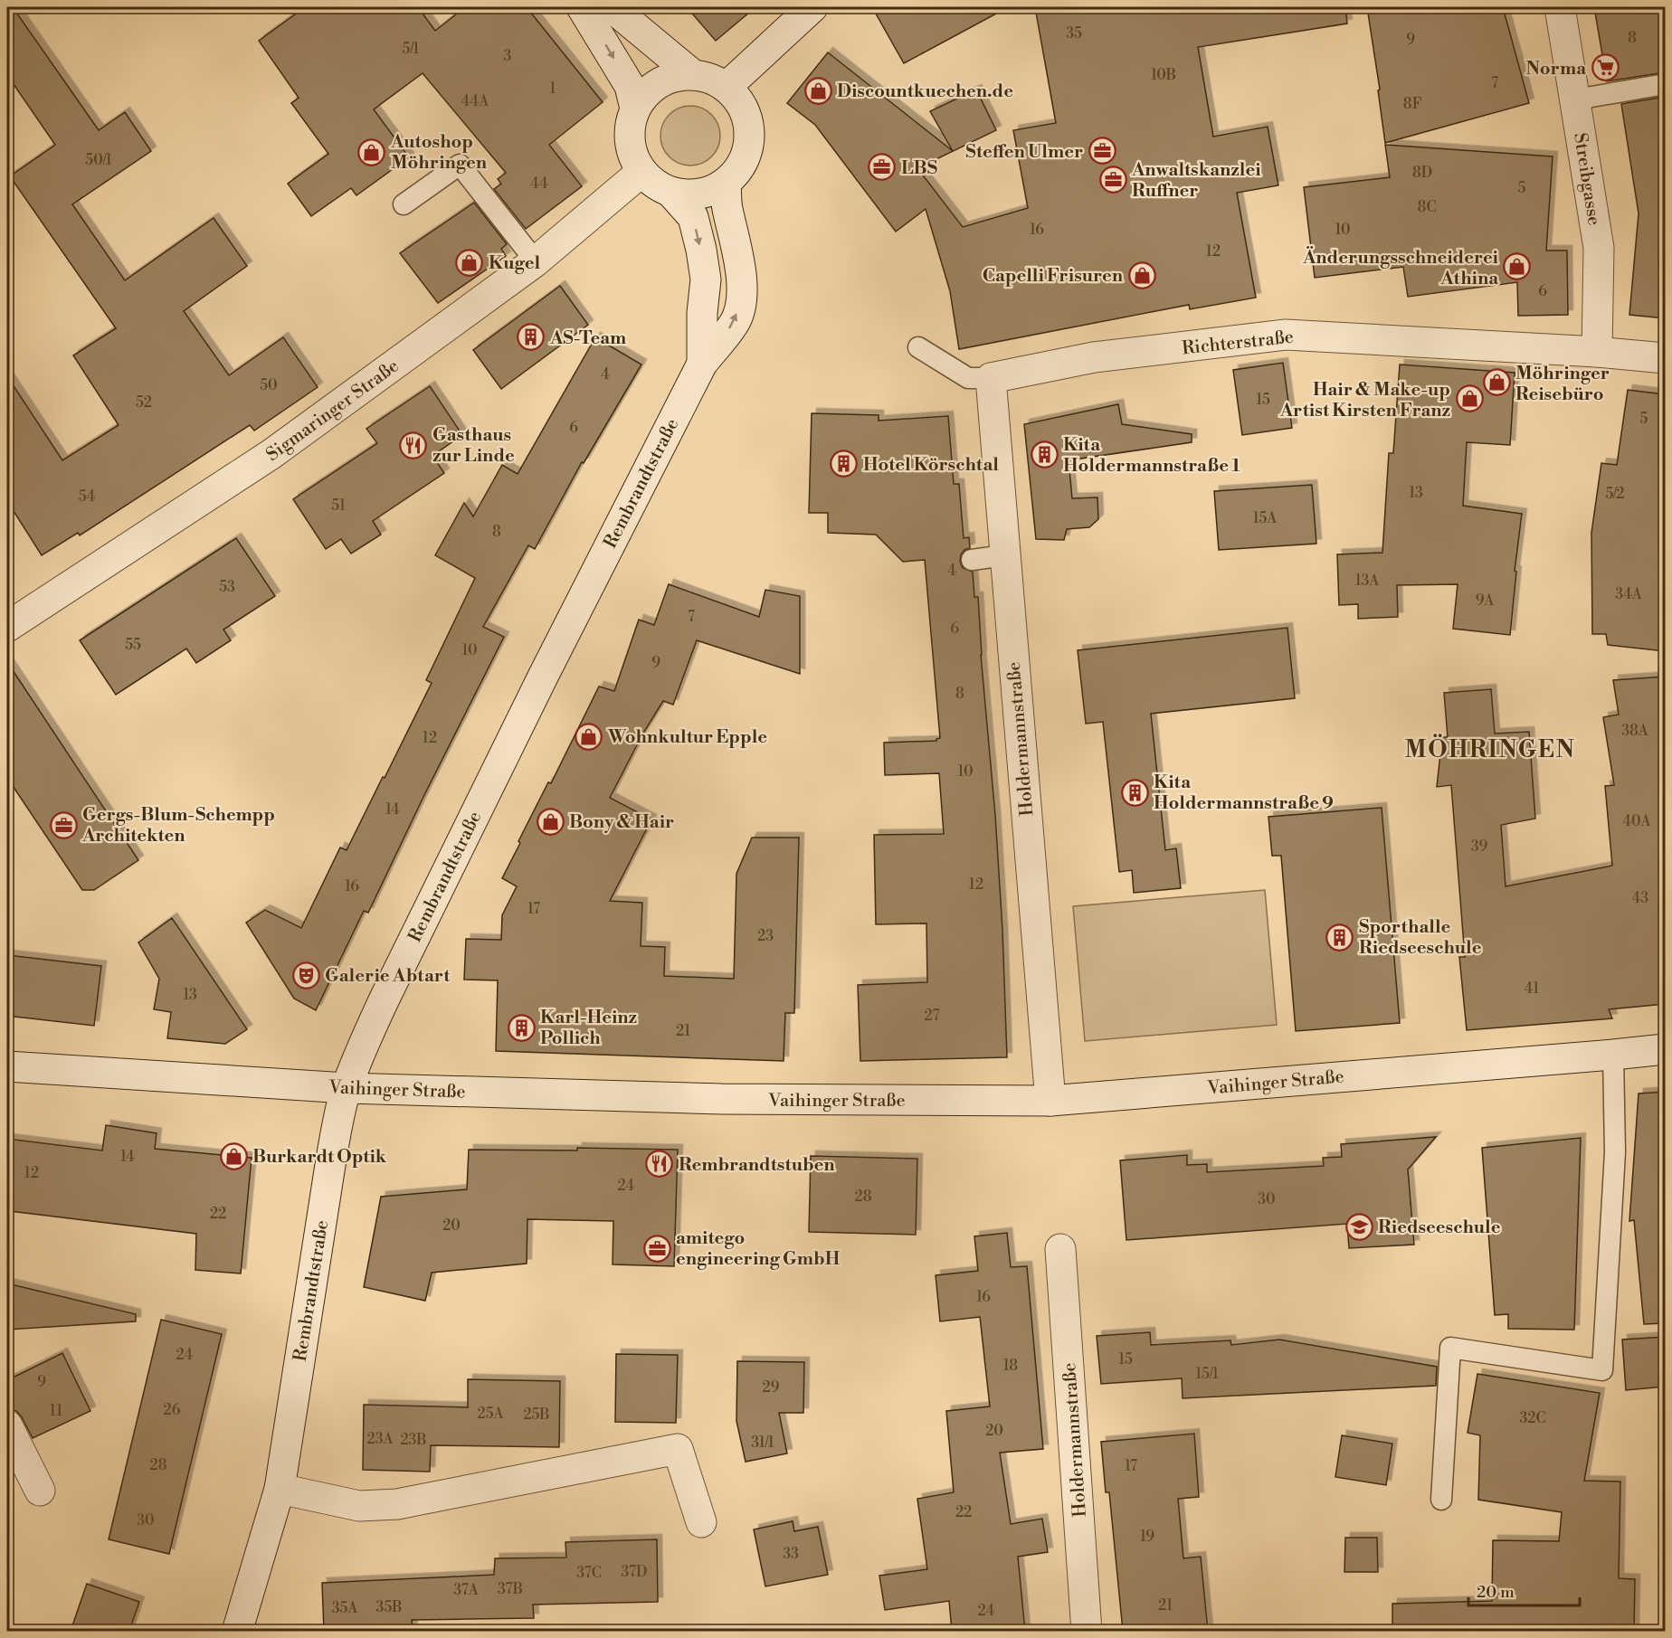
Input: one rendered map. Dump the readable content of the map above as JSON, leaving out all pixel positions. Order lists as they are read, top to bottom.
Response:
{
  "streets": {
    "street": [
      "Streibgasse",
      "Richterstraße",
      "Sigmaringer Straße",
      "Rembrandtstraße",
      "Holdermannstraße",
      "Vaihinger Straße"
    ]
  },
  "crossings": [
    ["Streibgasse", "Richterstraße"],
    ["Richterstraße", "Holdermannstraße"],
    ["Sigmaringer Straße", "Rembrandtstraße"],
    ["Rembrandtstraße", "Vaihinger Straße"],
    ["Holdermannstraße", "Vaihinger Straße"]
  ],
  "districts": ["MÖHRINGEN"],
  "places": {
    "supermarket": ["Norma"],
    "shop": [
      "Discountkuechen.de",
      "Autoshop Möhringen",
      "Kugel",
      "Änderungsschneiderei Athina",
      "Capelli Frisuren",
      "Möhringer Reisebüro",
      "Hair & Make-up Artist Kirsten Franz",
      "Wohnkultur Epple",
      "Bony & Hair",
      "Burkardt Optik"
    ],
    "office": [
      "Steffen Ulmer",
      "LBS",
      "Anwaltskanzlei Ruffner",
      "Gergs-Blum-Schempp Architekten",
      "amitego engineering GmbH"
    ],
    "building": [
      "AS-Team",
      "Kita Holdermannstraße 1",
      "Hotel Körschtal",
      "Kita Holdermannstraße 9",
      "Sporthalle Riedseeschule",
      "Karl-Heinz Pollich"
    ],
    "restaurant": ["Gasthaus zur Linde", "Rembrandtstuben"],
    "theatre": ["Galerie Abtart"],
    "school or university": ["Riedseeschule"]
  },
  "house_numbers": [
    "35",
    "8",
    "9",
    "5/1",
    "3",
    "10B",
    "7",
    "1",
    "44A",
    "8F",
    "50/1",
    "8D",
    "44",
    "5",
    "8C",
    "16",
    "10",
    "12",
    "6",
    "4",
    "50",
    "15",
    "52",
    "5",
    "6",
    "13",
    "5/2",
    "54",
    "51",
    "15A",
    "8",
    "4",
    "13A",
    "53",
    "34A",
    "9A",
    "7",
    "6",
    "55",
    "10",
    "9",
    "8",
    "38A",
    "12",
    "10",
    "14",
    "40A",
    "39",
    "12",
    "16",
    "43",
    "17",
    "23",
    "41",
    "13",
    "27",
    "21",
    "14",
    "12",
    "24",
    "28",
    "30",
    "22",
    "20",
    "16",
    "24",
    "15",
    "18",
    "15/1",
    "9",
    "29",
    "26",
    "11",
    "25A",
    "25B",
    "32C",
    "20",
    "23A",
    "23B",
    "31/1",
    "28",
    "17",
    "22",
    "30",
    "19",
    "33",
    "37D",
    "37C",
    "37B",
    "37A",
    "21",
    "35B",
    "35A",
    "24"
  ],
  "scale_bar": "20 m"
}
